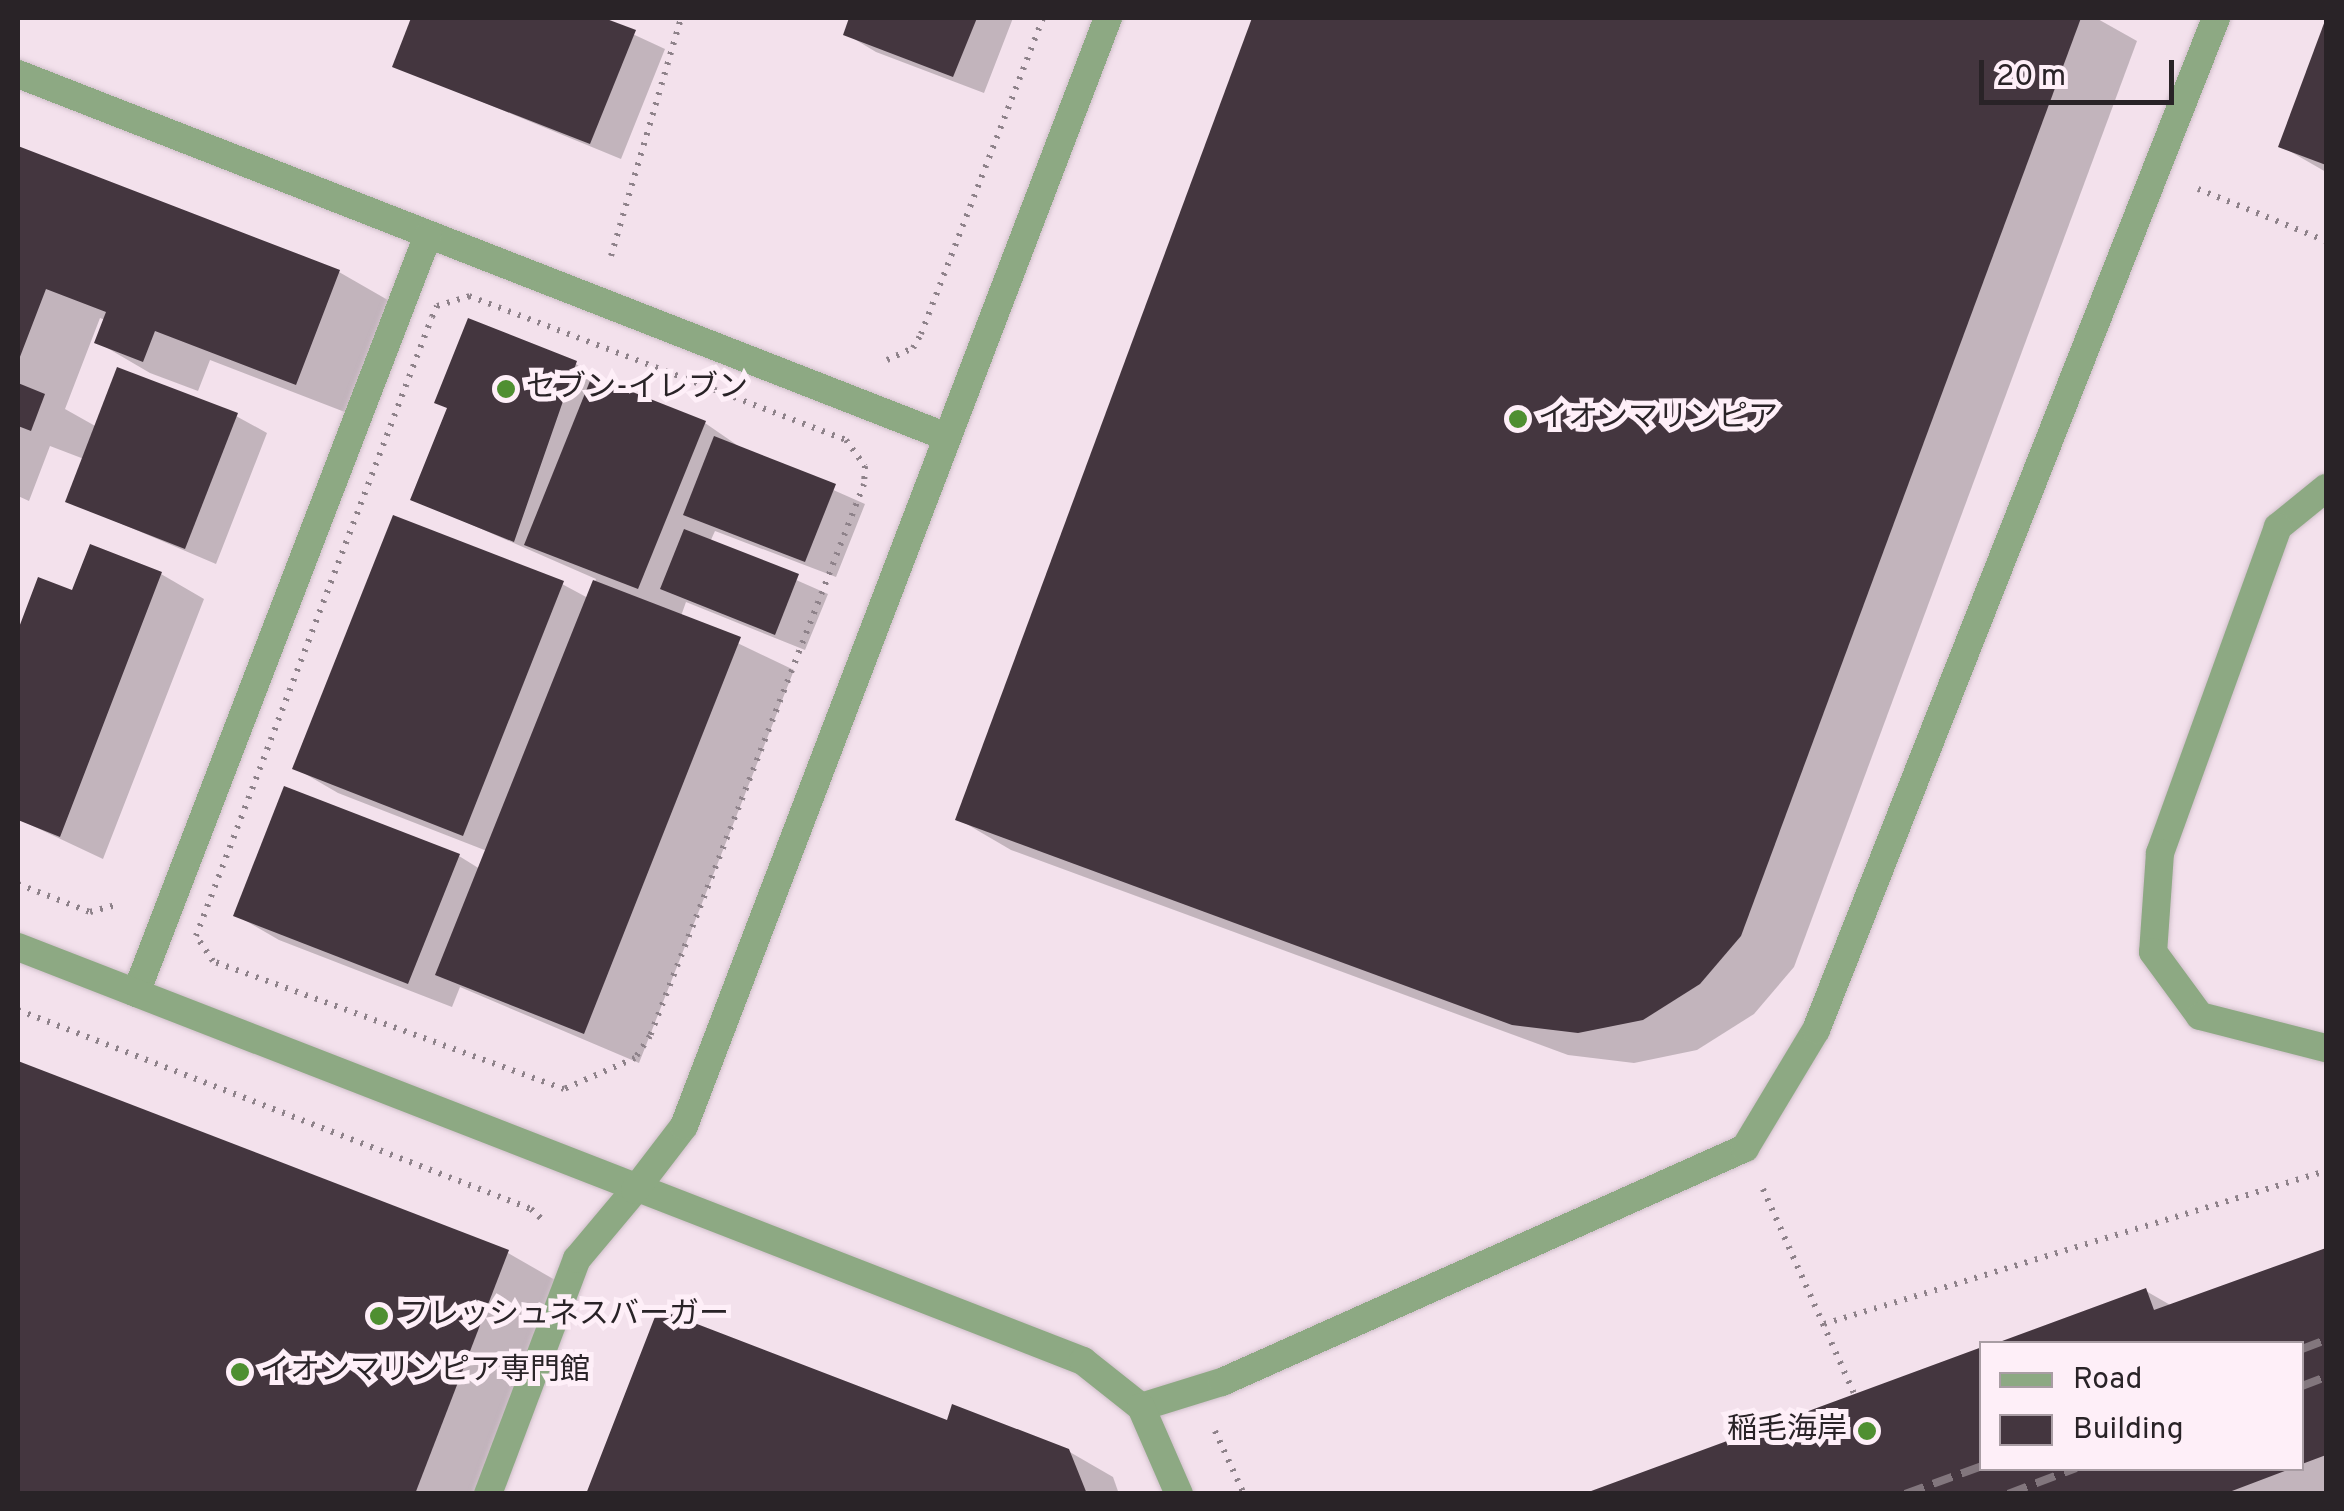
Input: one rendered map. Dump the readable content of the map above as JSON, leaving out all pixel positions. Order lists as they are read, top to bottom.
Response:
{
  "places": [
    "セブン-イレブン",
    "イオンマリンピア",
    "フレッシュネスバーガー",
    "イオンマリンピア専門館",
    "稲毛海岸"
  ],
  "legend": ["Road", "Building"],
  "scale_bar": "20 m"
}
